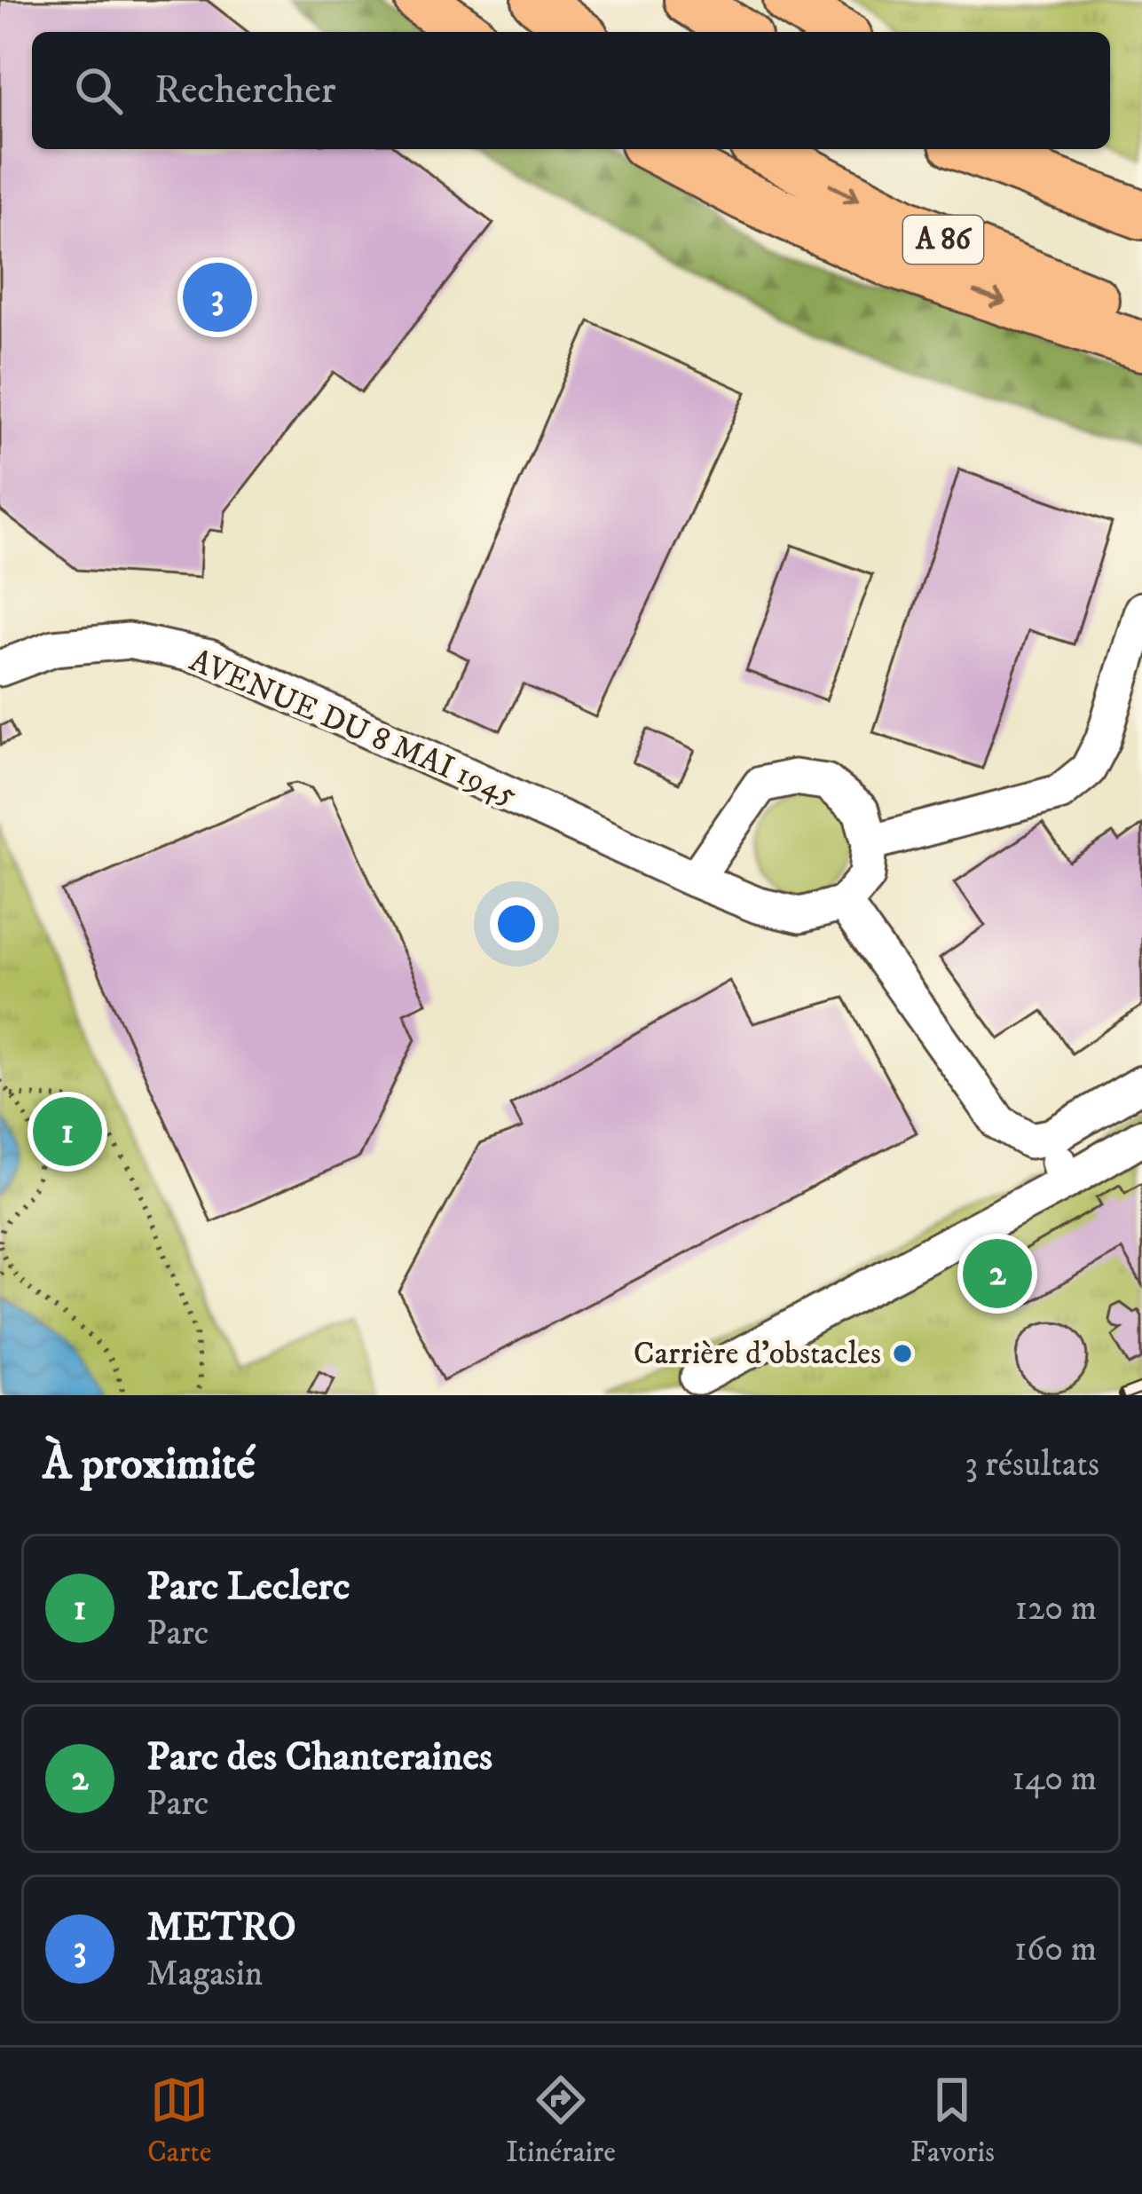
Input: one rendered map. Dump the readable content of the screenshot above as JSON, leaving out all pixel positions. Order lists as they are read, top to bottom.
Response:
{
  "streets": {
    "highway": ["A 86"],
    "street": ["AVENUE DU 8 MAI 1945"]
  },
  "places": ["Carrière d'obstacles"],
  "page": {
    "search": "Rechercher",
    "pins": ["3", "1", "2"],
    "heading": ["À proximité", "3 résultats"],
    "list": [
      {
        "mark": "1",
        "name": "Parc Leclerc",
        "note": "Parc",
        "value": "120 m"
      },
      {
        "mark": "2",
        "name": "Parc des Chanteraines",
        "note": "Parc",
        "value": "140 m"
      },
      {
        "mark": "3",
        "name": "METRO",
        "note": "Magasin",
        "value": "160 m"
      }
    ],
    "nav": ["Carte", "Itinéraire", "Favoris"]
  }
}
